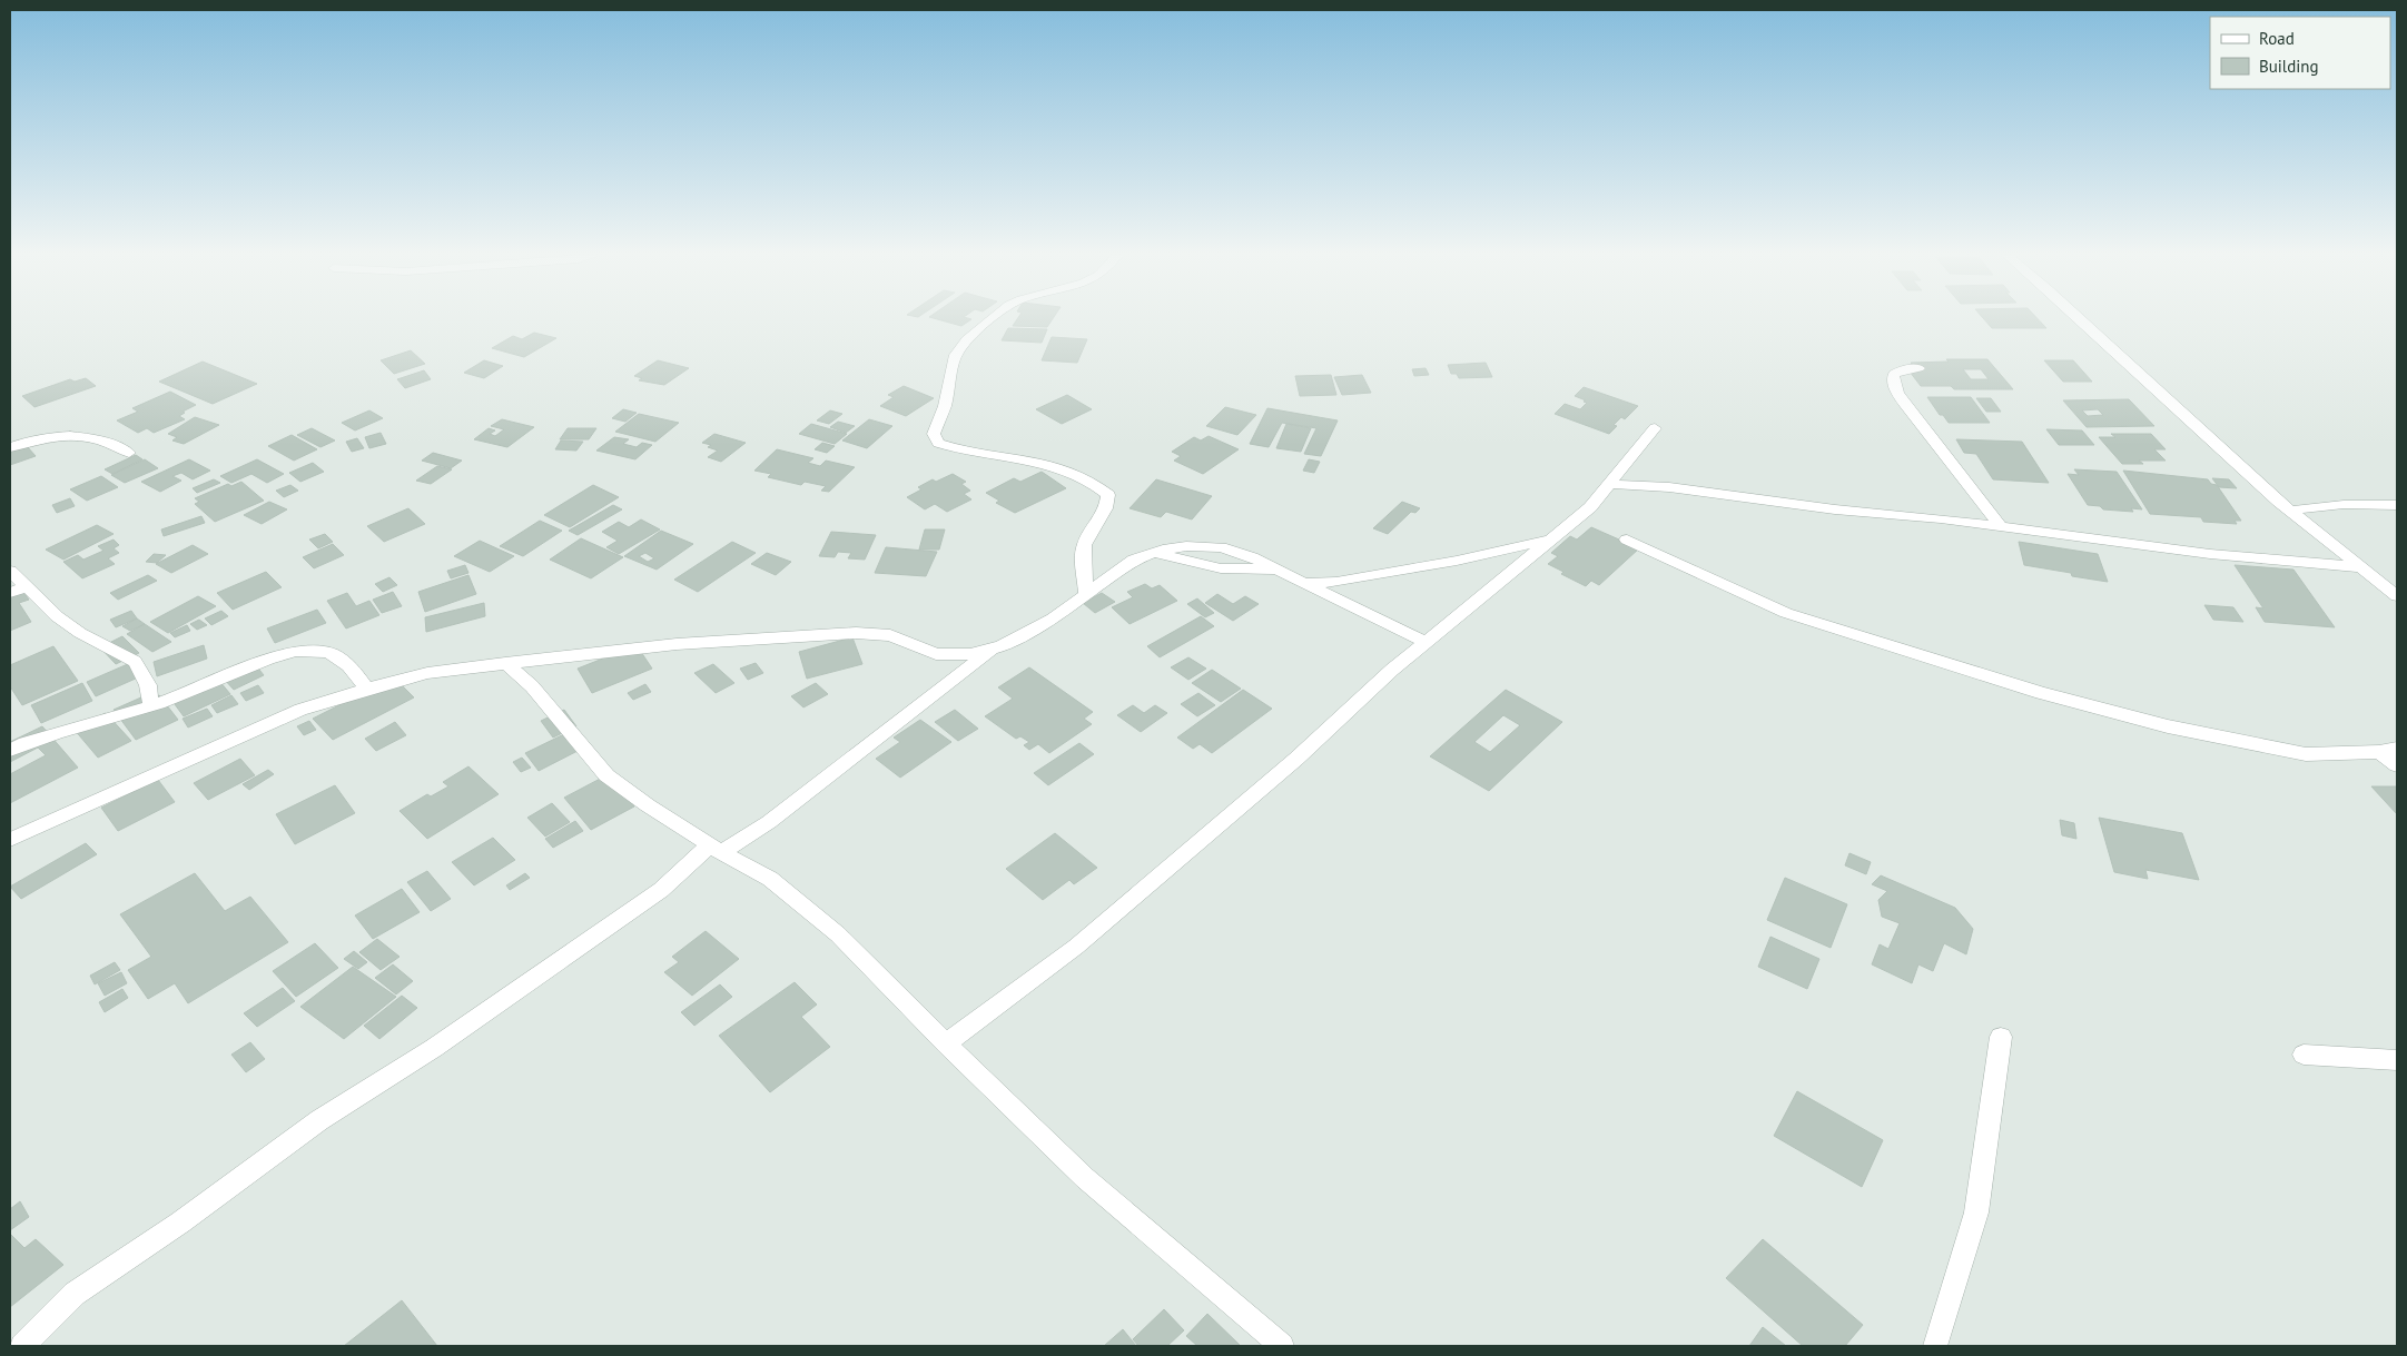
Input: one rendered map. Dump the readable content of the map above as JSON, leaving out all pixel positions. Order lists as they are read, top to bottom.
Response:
{
  "legend": ["Road", "Building"]
}
